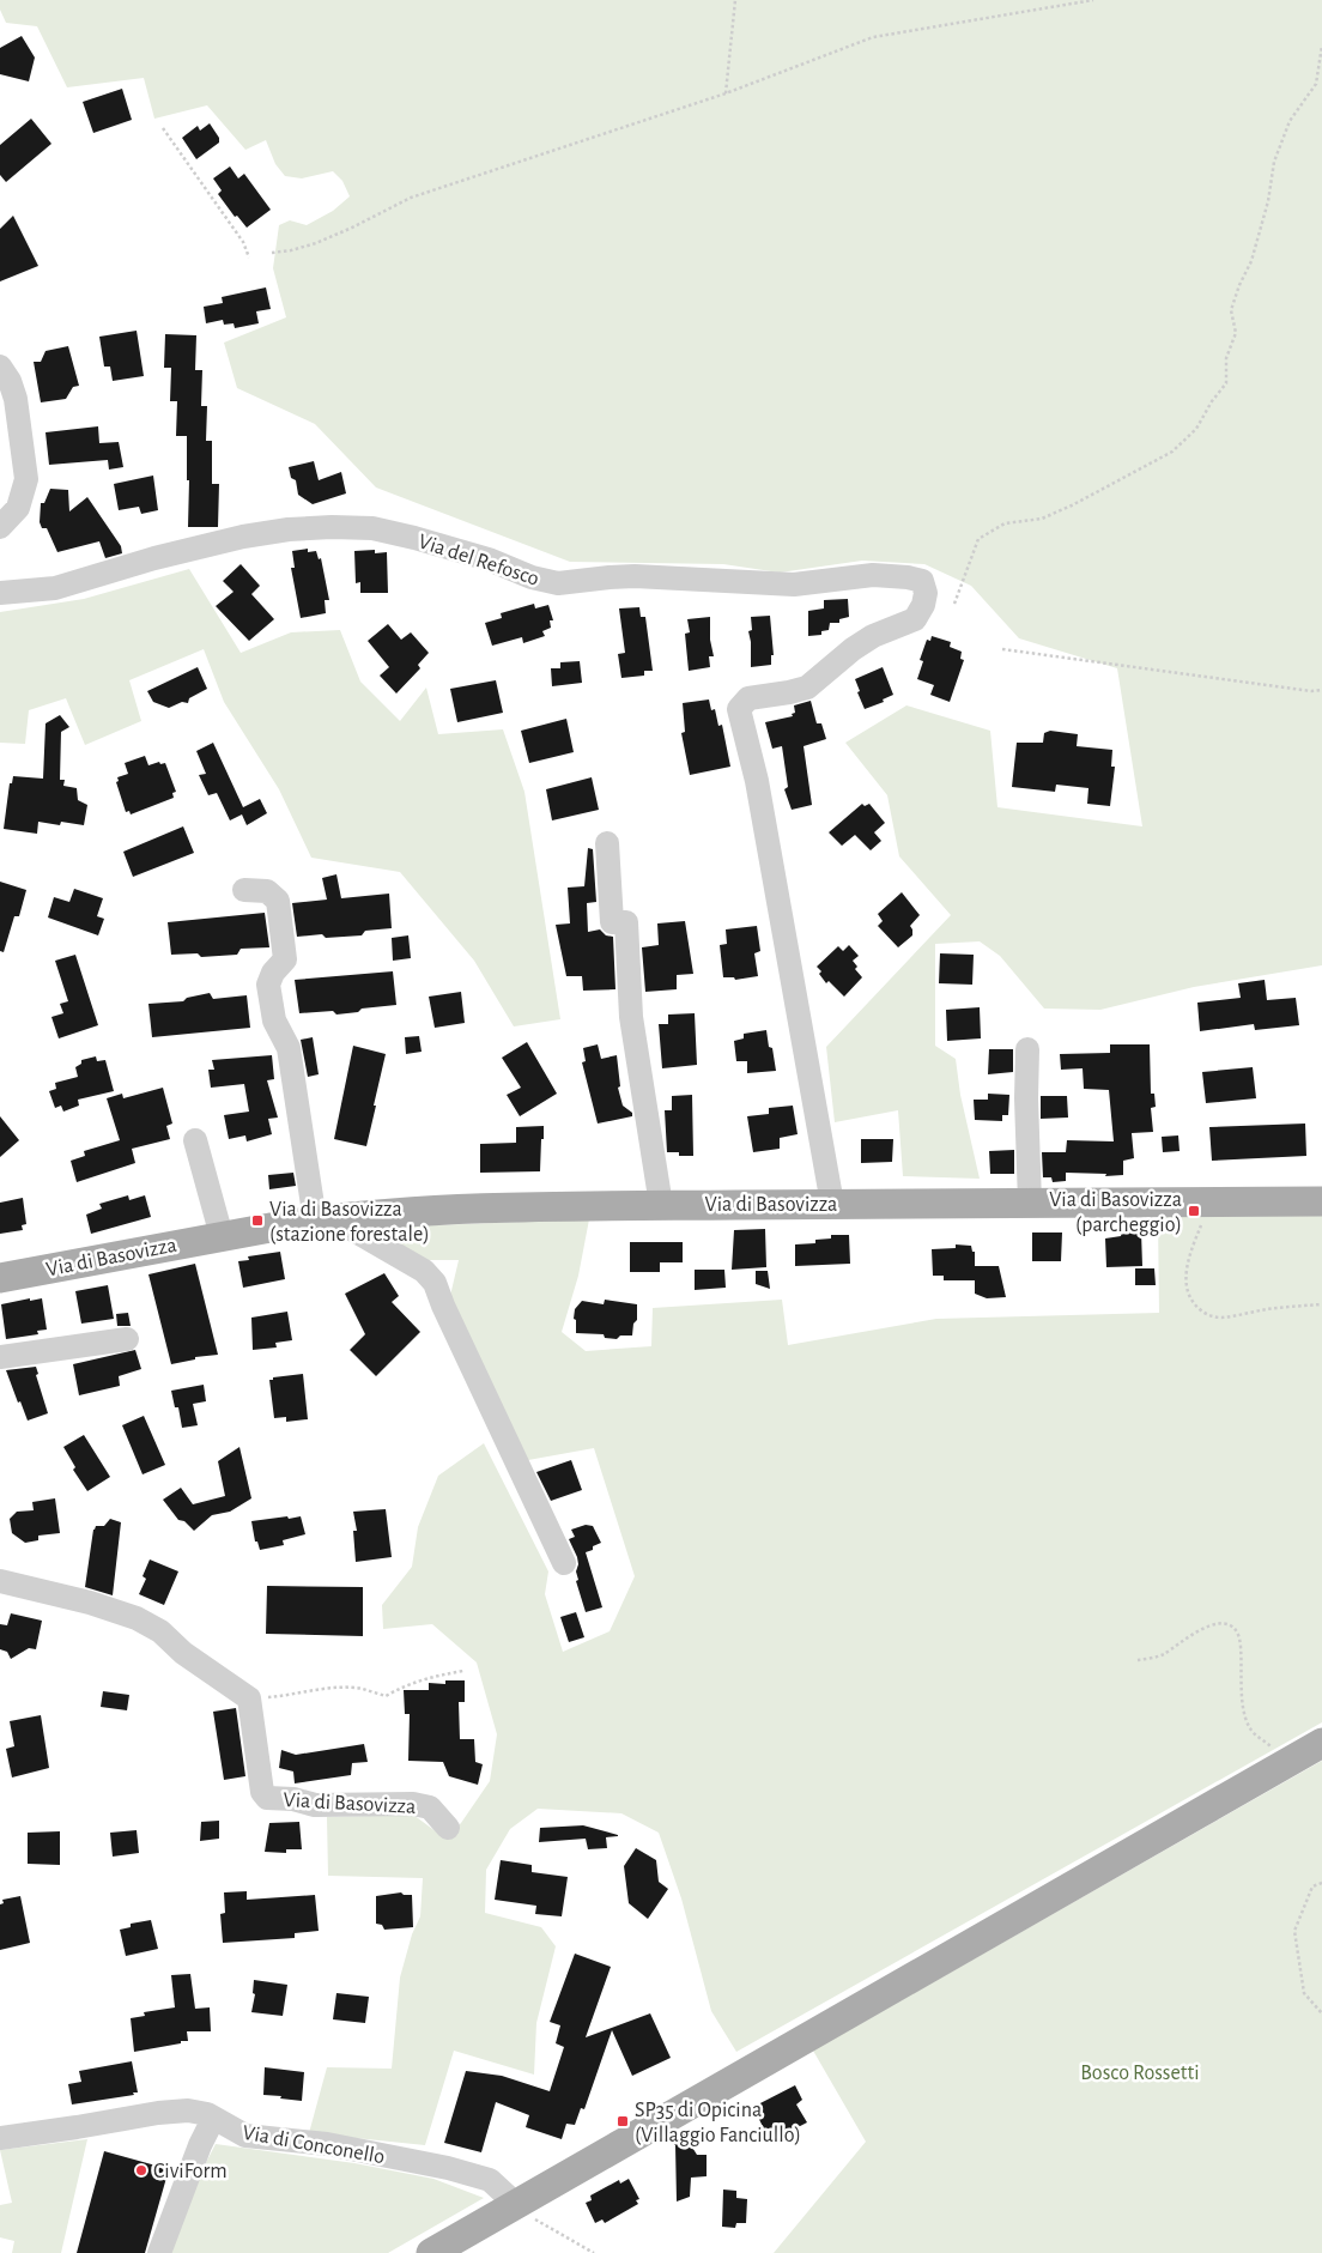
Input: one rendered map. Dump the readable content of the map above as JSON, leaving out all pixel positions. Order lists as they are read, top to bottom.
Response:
{
  "streets": {
    "main road": ["Via di Basovizza"],
    "street": ["Via del Refosco", "Via di Conconello"]
  },
  "crossings": [
    ["Via del Refosco", "Via di Basovizza"]
  ],
  "parks": ["Bosco Rossetti"],
  "places": {
    "transit": ["Via di Basovizza (parcheggio)", "Via di Basovizza (stazione forestale)", "SP35 di Opicina (Villaggio Fanciullo)"],
    "other": ["CiviForm"]
  }
}
